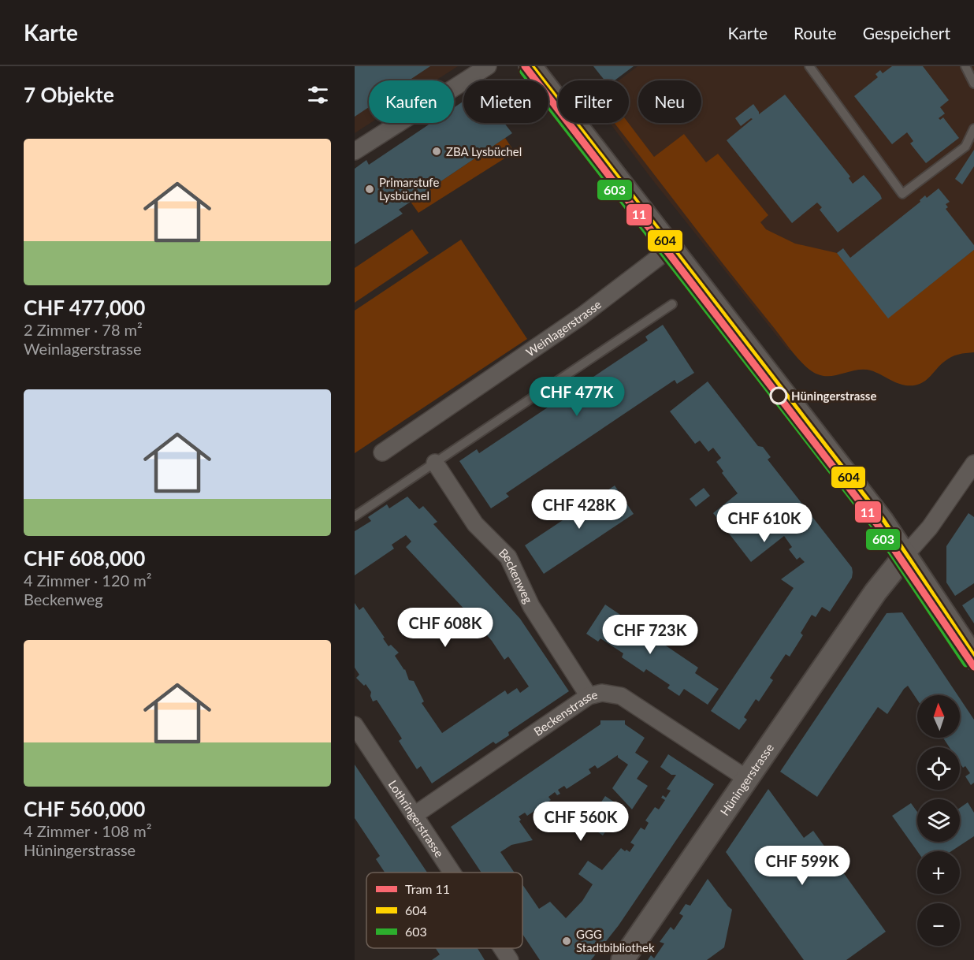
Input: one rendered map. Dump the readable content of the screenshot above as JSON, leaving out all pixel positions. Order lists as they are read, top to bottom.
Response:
{
  "streets": {
    "main road": ["Hüningerstrasse"],
    "street": [
      "Weinlagerstrasse",
      "Beckenweg",
      "Beckenstrasse",
      "Lothringerstrasse"
    ]
  },
  "crossings": [
    ["Beckenweg", "Beckenstrasse"],
    ["Beckenstrasse", "Hüningerstrasse"],
    ["Beckenstrasse", "Lothringerstrasse"]
  ],
  "places": [
    "ZBA Lysbüchel",
    "Primarstufe Lysbüchel",
    "Hüningerstrasse",
    "GGG Stadtbibliothek"
  ],
  "lines": ["tram line 11", "transit line 604", "transit line 603"],
  "legend": ["Tram 11", "604", "603"],
  "north": "top",
  "page": {
    "header": "Karte",
    "nav": ["Karte", "Route", "Gespeichert"],
    "heading": "7 Objekte",
    "chip": [
      "Kaufen",
      "Mieten",
      "Filter",
      "Neu"
    ],
    "list": [
      {
        "name": "CHF 477,000",
        "note": "2 Zimmer · 78 m² · Weinlagerstrasse"
      },
      {
        "name": "CHF 608,000",
        "note": "4 Zimmer · 120 m² · Beckenweg"
      },
      {
        "name": "CHF 560,000",
        "note": "4 Zimmer · 108 m² · Hüningerstrasse"
      }
    ],
    "price": [
      "CHF 477K",
      "CHF 428K",
      "CHF 610K",
      "CHF 608K",
      "CHF 723K",
      "CHF 560K",
      "CHF 599K"
    ],
    "map_buttons": ["+", "−"]
  }
}
